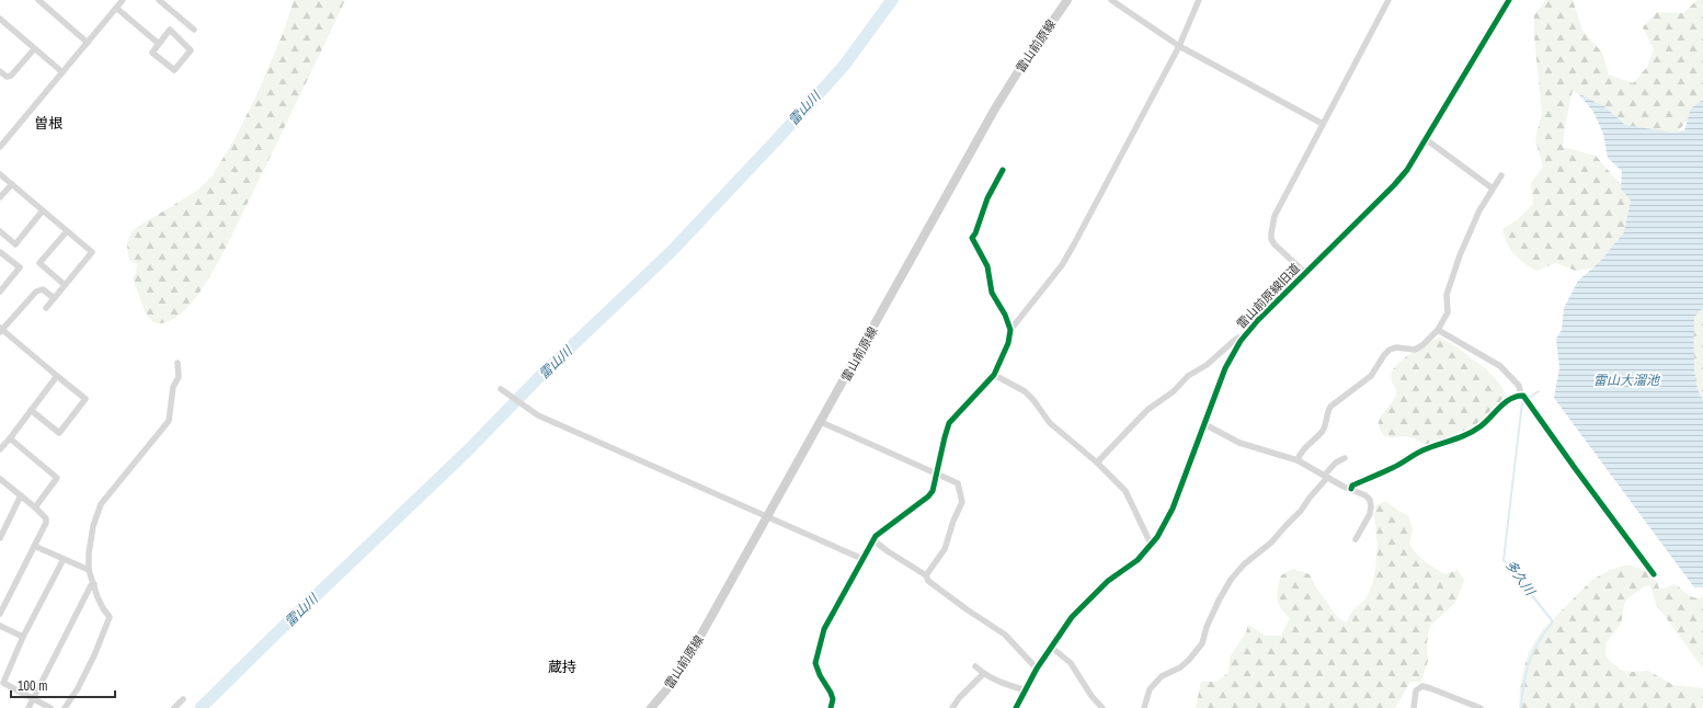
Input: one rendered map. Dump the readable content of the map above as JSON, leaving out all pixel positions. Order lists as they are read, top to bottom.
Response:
{
  "streets": {
    "main road": ["雷山前原線"],
    "street": ["雷山前原線旧道"]
  },
  "districts": ["曽根", "蔵持"],
  "water": ["雷山川", "雷山大溜池", "多久川"],
  "scale_bar": "100 m"
}
